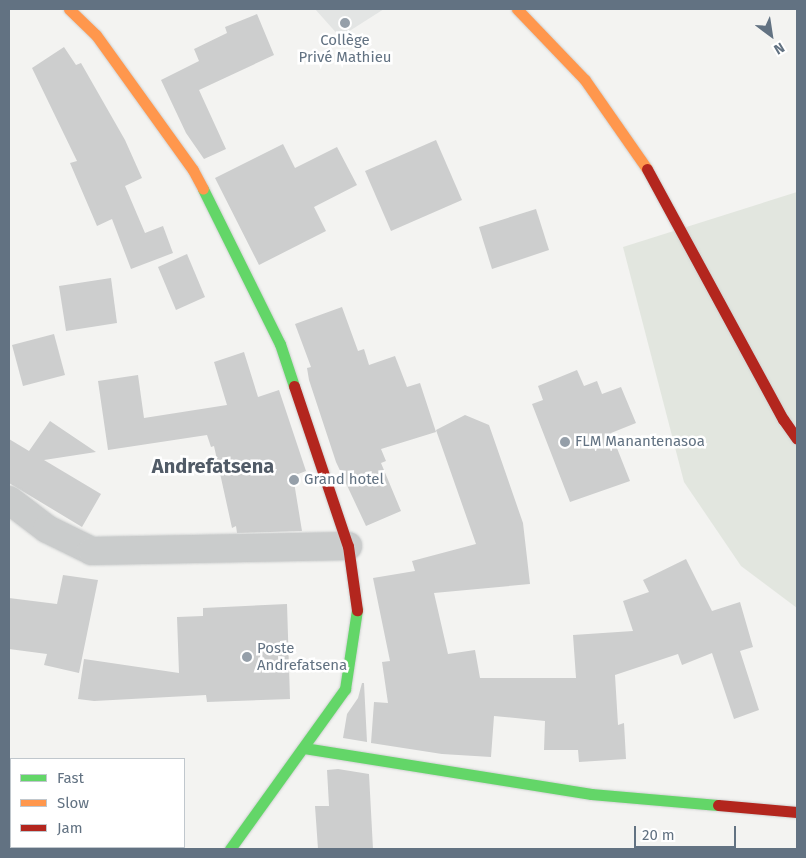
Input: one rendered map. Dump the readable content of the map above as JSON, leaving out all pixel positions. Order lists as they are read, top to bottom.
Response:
{
  "districts": ["Andrefatsena"],
  "places": [
    "Collège Privé Mathieu",
    "FLM Manantenasoa",
    "Grand hotel",
    "Poste Andrefatsena"
  ],
  "legend": ["Fast", "Slow", "Jam"],
  "scale_bar": "20 m",
  "north": "bottom right"
}
